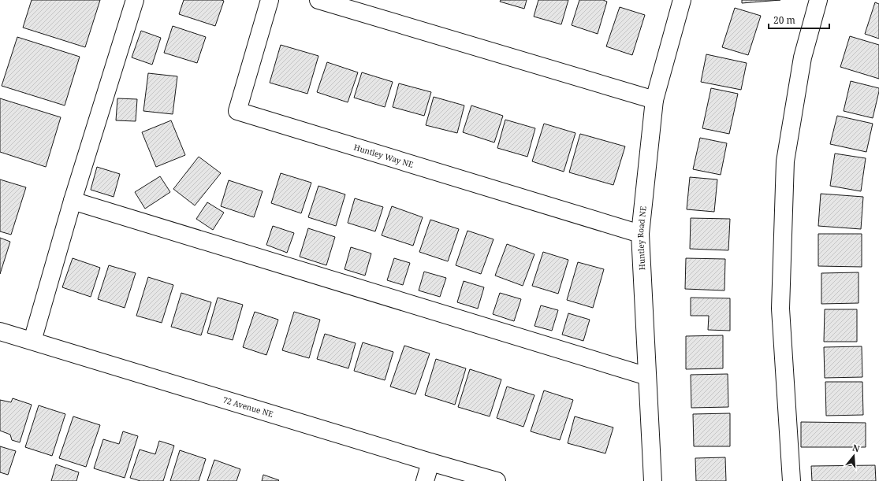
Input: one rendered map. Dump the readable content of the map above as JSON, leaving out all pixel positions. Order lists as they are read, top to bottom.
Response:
{
  "streets": {
    "street": ["Huntley Way NE", "Huntley Road NE", "72 Avenue NE"]
  },
  "crossings": [
    ["Huntley Way NE", "Huntley Road NE"]
  ],
  "scale_bar": "20 m",
  "north": "top"
}
